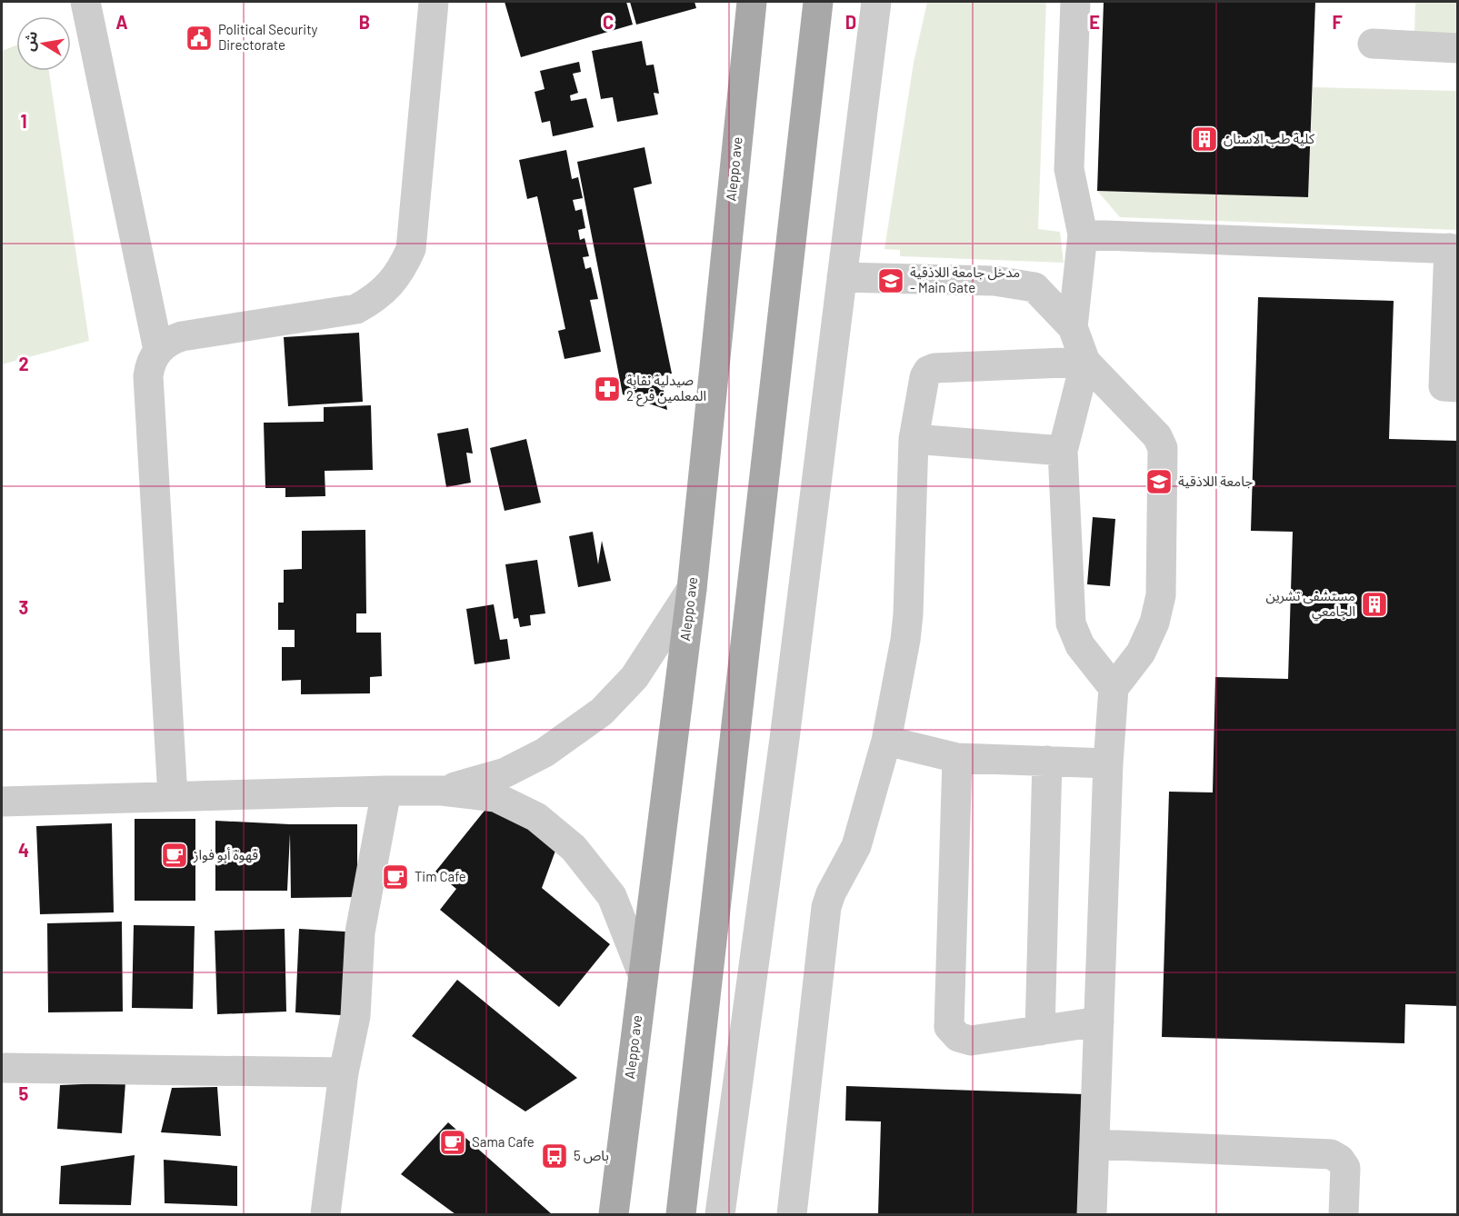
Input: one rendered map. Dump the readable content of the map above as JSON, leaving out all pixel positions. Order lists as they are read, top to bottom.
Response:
{
  "streets": {
    "main road": ["Aleppo ave"]
  },
  "places": {
    "public building": ["Political Security Directorate"],
    "building": ["كلية طب الاسنان", "مستشفى تشرين الجامعي"],
    "school or university": ["مدخل جامعة اللاذقية - Main Gate", "جامعة اللاذقية"],
    "pharmacy": ["صيدلية نقابة المعلمين فرع 2"],
    "cafe": ["قهوة أبو فواز", "Tim Cafe", "Sama Cafe"],
    "bus stop": ["باص 5"]
  },
  "north": "left",
  "grid": {
    "columns": [
      "A",
      "B",
      "C",
      "D",
      "E",
      "F"
    ],
    "rows": [
      "1",
      "2",
      "3",
      "4",
      "5"
    ]
  }
}
